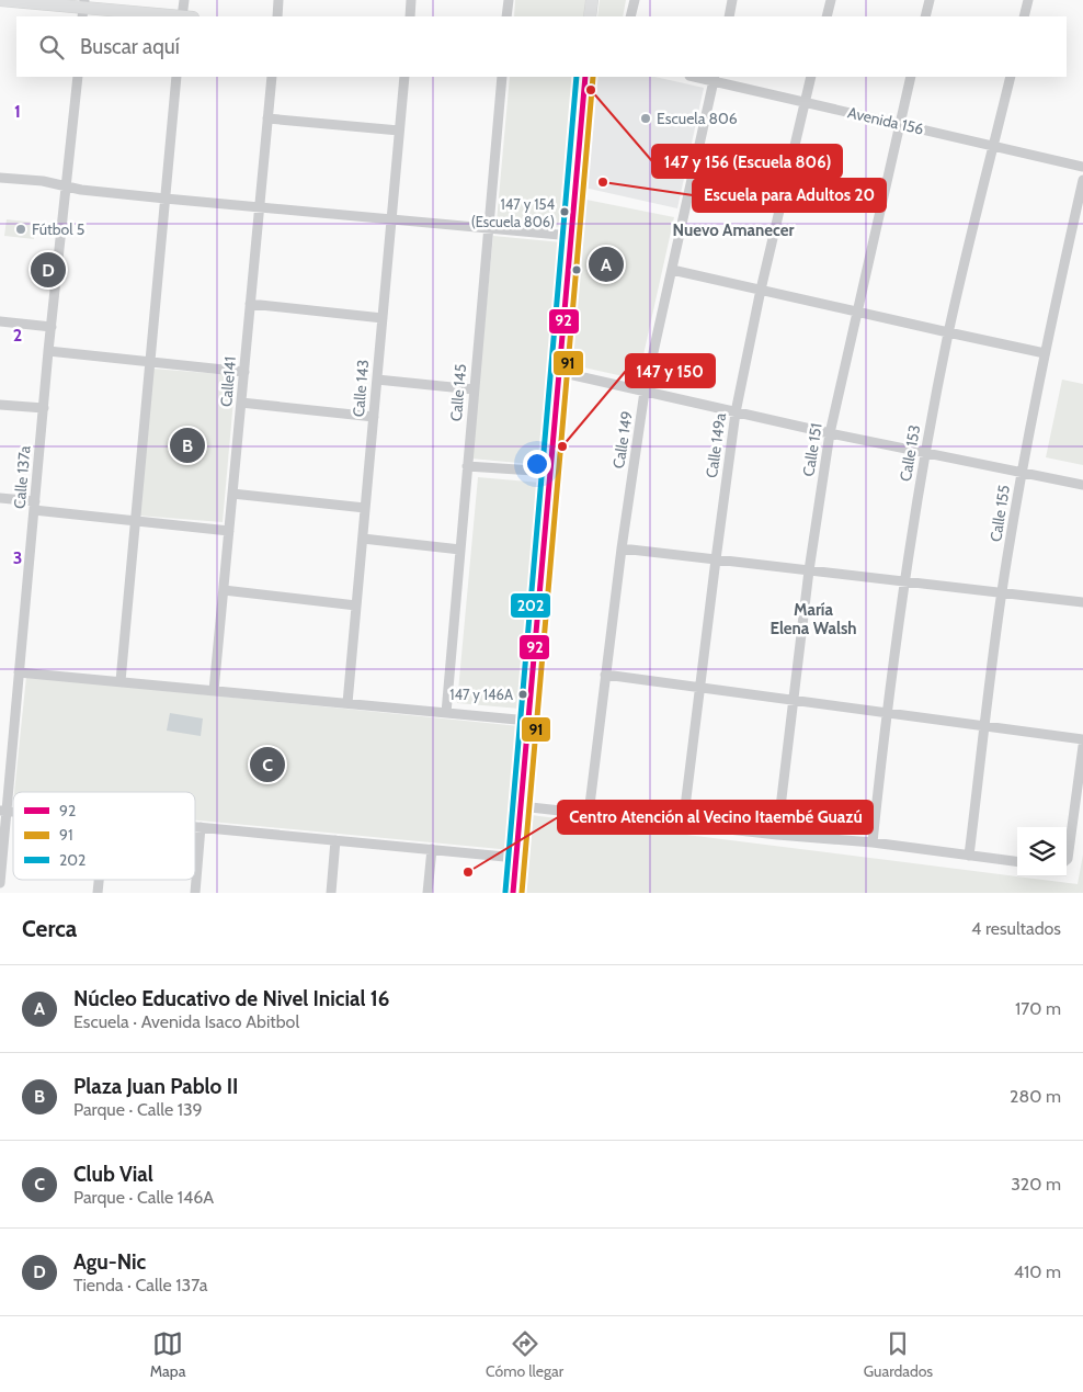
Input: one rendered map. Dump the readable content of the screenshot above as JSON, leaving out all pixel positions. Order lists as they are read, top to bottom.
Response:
{
  "streets": {
    "street": [
      "Avenida 156",
      "Calle141",
      "Calle 143",
      "Calle 145",
      "Calle 149",
      "Calle 149a",
      "Calle 151",
      "Calle 153",
      "Calle 137a",
      "Calle 155"
    ]
  },
  "crossings": [
    ["Avenida 156", "Calle 149"],
    ["Avenida 156", "Calle 149a"],
    ["Avenida 156", "Calle 151"],
    ["Avenida 156", "Calle 153"]
  ],
  "districts": ["Nuevo Amanecer", "María Elena Walsh"],
  "places": [
    "147 y 156 (Escuela 806)",
    "Escuela 806",
    "Escuela para Adultos 20",
    "147 y 154 (Escuela 806)",
    "Fútbol 5",
    "147 y 150",
    "147 y 146A",
    "Centro Atención al Vecino Itaembé Guazú"
  ],
  "lines": ["transit line 92", "transit line 91", "transit line 202"],
  "legend": ["92", "91", "202"],
  "page": {
    "search": "Buscar aquí",
    "pins": [
      "A",
      "D",
      "B",
      "C"
    ],
    "heading": ["Cerca", "4 resultados"],
    "list": [
      {
        "mark": "A",
        "name": "Núcleo Educativo de Nivel Inicial 16",
        "note": "Escuela · Avenida Isaco Abitbol",
        "value": "170 m"
      },
      {
        "mark": "B",
        "name": "Plaza Juan Pablo II",
        "note": "Parque · Calle 139",
        "value": "280 m"
      },
      {
        "mark": "C",
        "name": "Club Vial",
        "note": "Parque · Calle 146A",
        "value": "320 m"
      },
      {
        "mark": "D",
        "name": "Agu-Nic",
        "note": "Tienda · Calle 137a",
        "value": "410 m"
      }
    ],
    "nav": ["Mapa", "Cómo llegar", "Guardados"]
  },
  "grid": {
    "rows": ["1", "2", "3"]
  }
}
